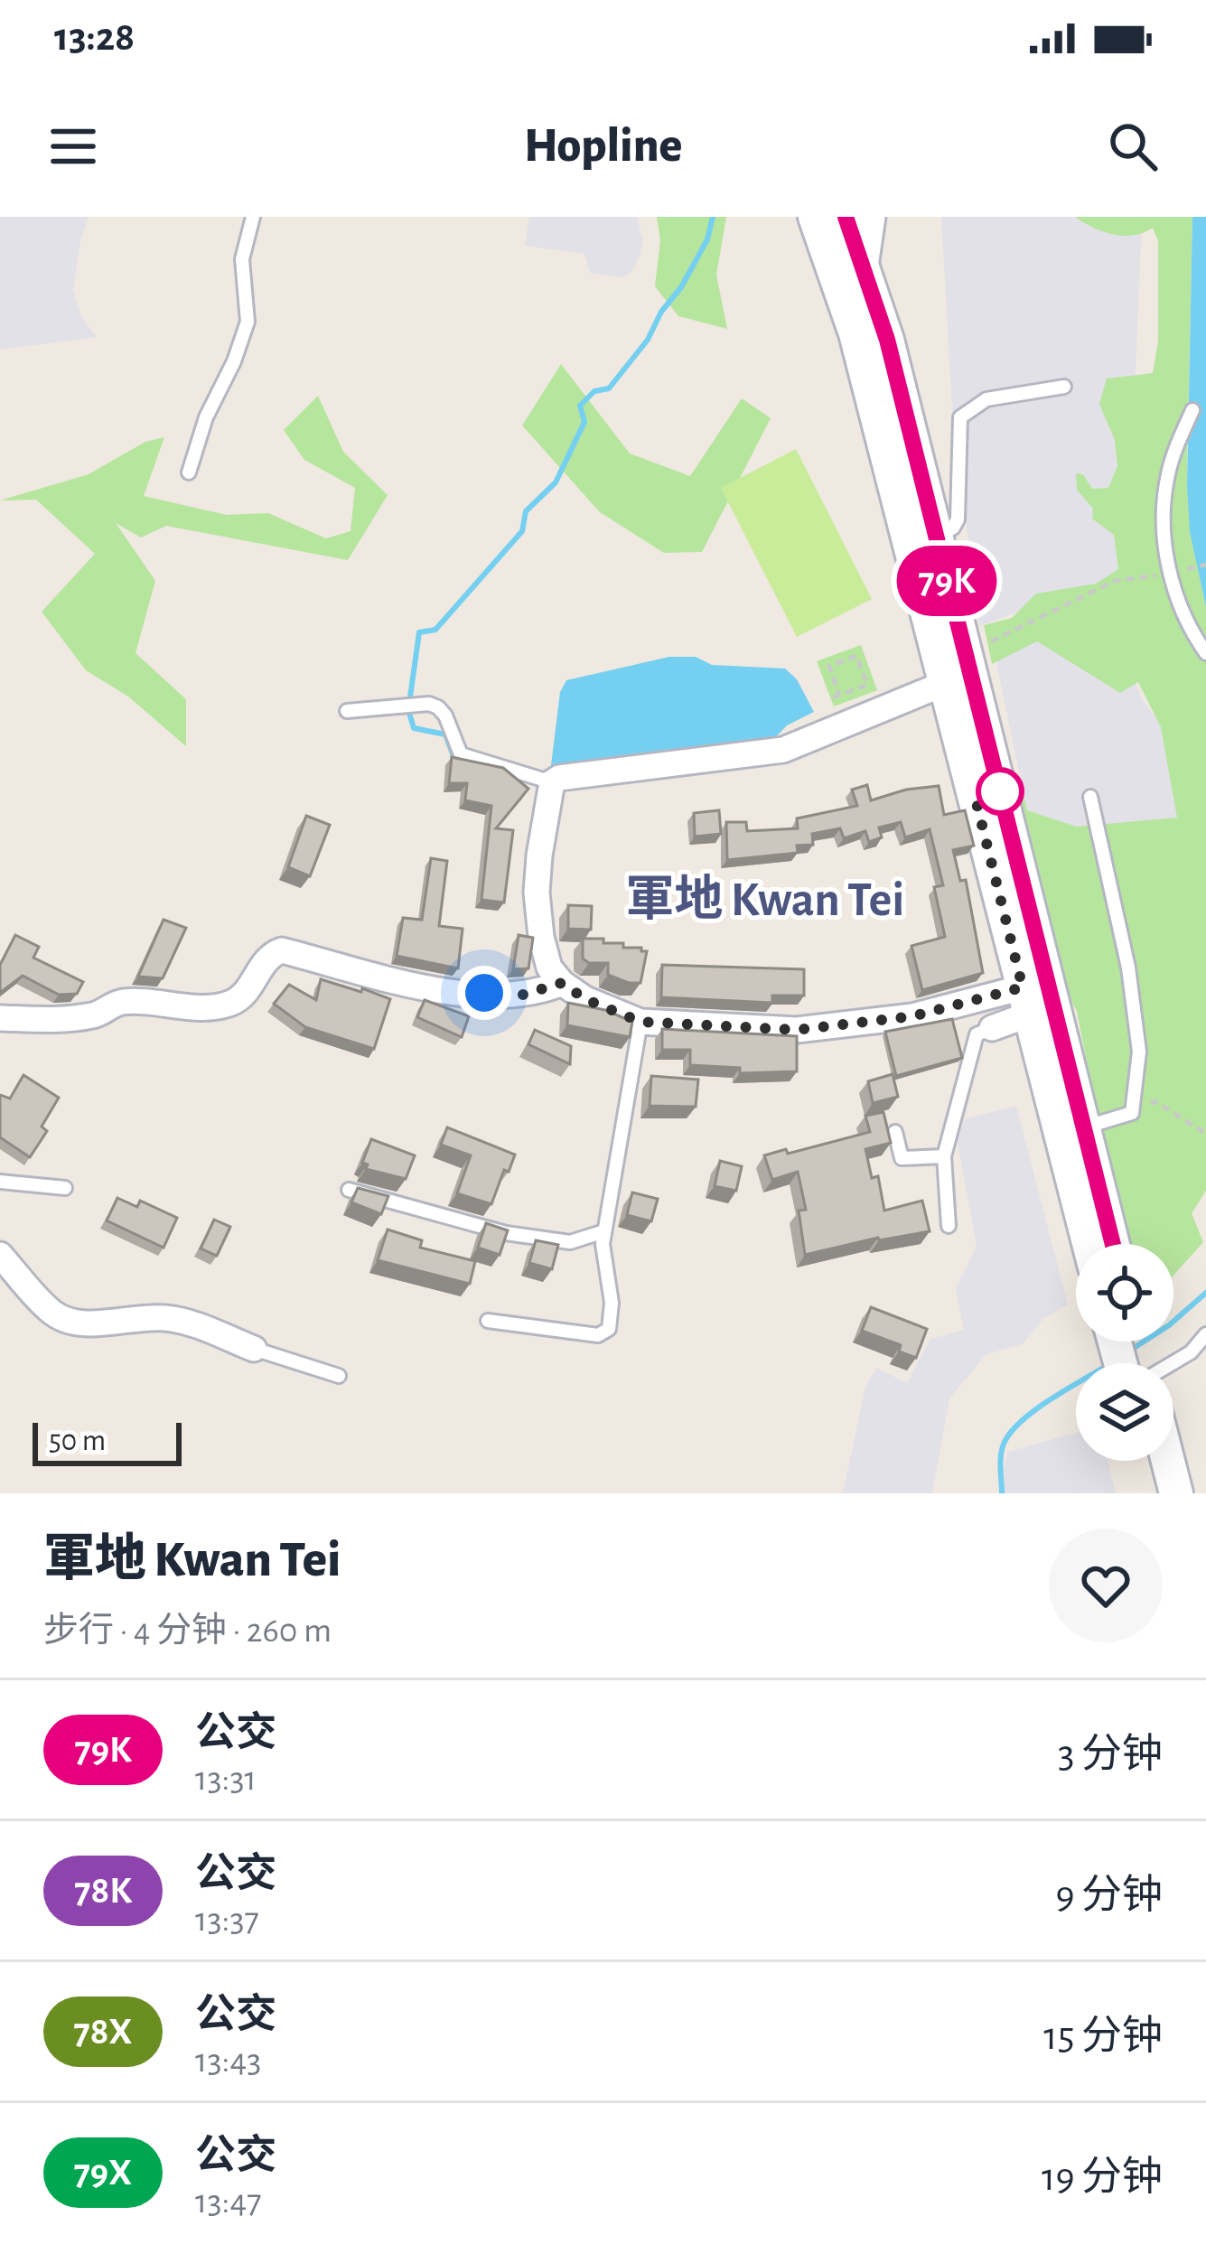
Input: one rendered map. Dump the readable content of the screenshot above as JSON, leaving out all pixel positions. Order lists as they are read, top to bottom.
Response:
{
  "districts": ["軍地 Kwan Tei"],
  "lines": ["bus line 79K"],
  "scale_bar": "50 m",
  "page": {
    "status": "13:28",
    "header": "Hopline",
    "on_map": "79K",
    "scale": "50 m",
    "heading": ["軍地 Kwan Tei", "步行 · 4 分钟 · 260 m"],
    "list": [
      {
        "mark": "79K",
        "name": "公交",
        "note": "13:31",
        "value": "3 分钟"
      },
      {
        "mark": "78K",
        "name": "公交",
        "note": "13:37",
        "value": "9 分钟"
      },
      {
        "mark": "78X",
        "name": "公交",
        "note": "13:43",
        "value": "15 分钟"
      },
      {
        "mark": "79X",
        "name": "公交",
        "note": "13:47",
        "value": "19 分钟"
      }
    ]
  }
}
